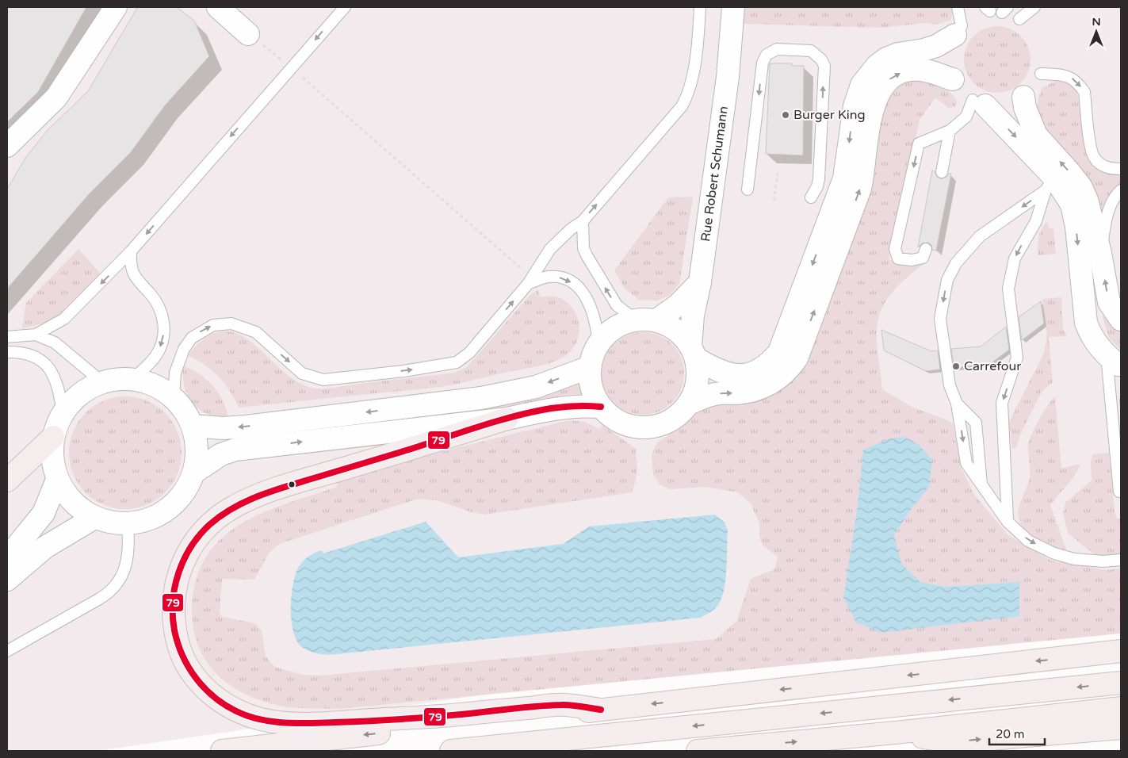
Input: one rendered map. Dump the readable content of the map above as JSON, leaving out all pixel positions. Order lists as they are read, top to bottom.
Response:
{
  "streets": {
    "street": ["Rue Robert Schumann"]
  },
  "places": ["Burger King", "Carrefour"],
  "lines": ["transit line 79"],
  "scale_bar": "20 m",
  "north": "top"
}
